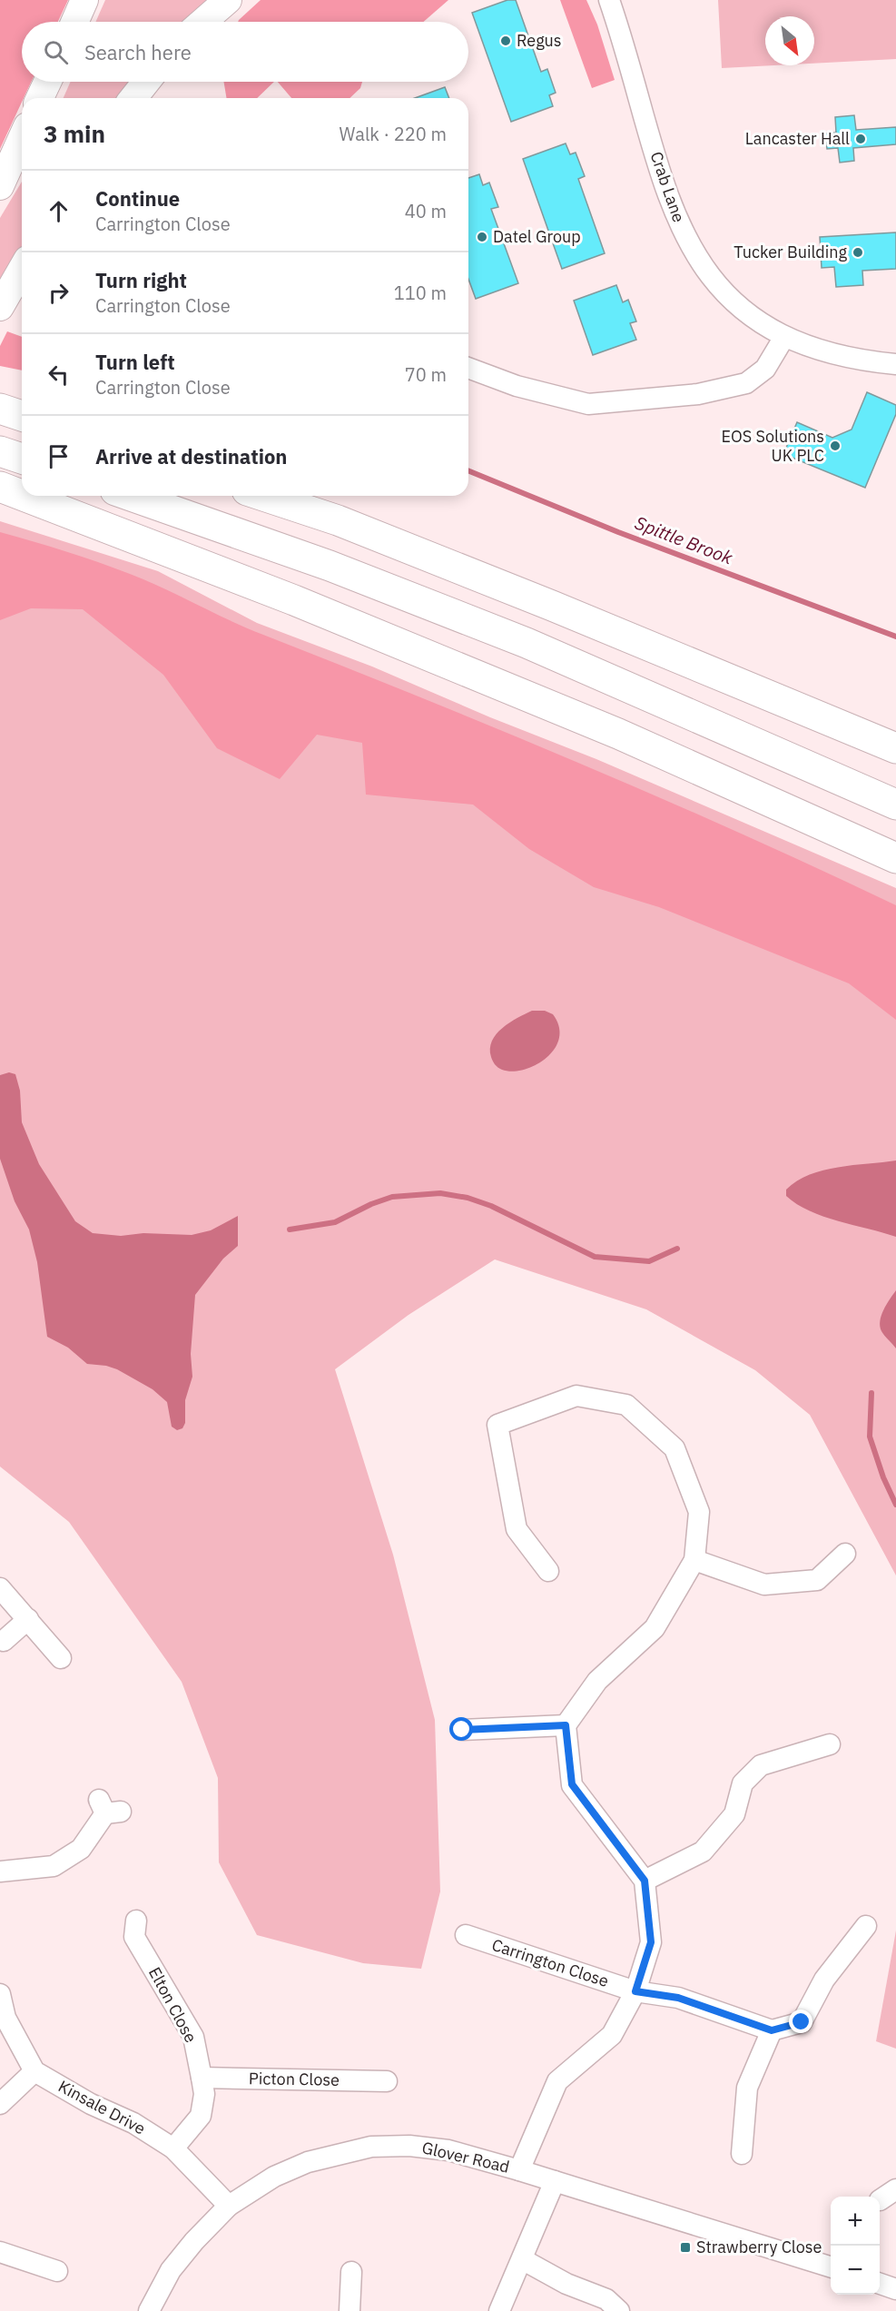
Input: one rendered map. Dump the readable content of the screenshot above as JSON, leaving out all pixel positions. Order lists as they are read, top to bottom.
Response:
{
  "streets": {
    "street": [
      "Crab Lane",
      "Carrington Close",
      "Elton Close",
      "Picton Close",
      "Kinsale Drive",
      "Glover Road"
    ]
  },
  "crossings": [
    ["Elton Close", "Picton Close"],
    ["Elton Close", "Kinsale Drive"],
    ["Kinsale Drive", "Glover Road"]
  ],
  "water": ["Spittle Brook"],
  "places": {
    "other": [
      "Regus",
      "Lancaster Hall",
      "Datel Group",
      "Tucker Building",
      "EOS Solutions UK PLC"
    ],
    "transit": ["Strawberry Close"]
  },
  "north": "bottom right",
  "page": {
    "search": "Search here",
    "heading": ["3 min", "Walk · 220 m"],
    "list": [
      ["Continue", "Carrington Close", "40 m"],
      ["Turn right", "Carrington Close", "110 m"],
      ["Turn left", "Carrington Close", "70 m"],
      "Arrive at destination"
    ],
    "map_buttons": ["+", "−"]
  }
}
